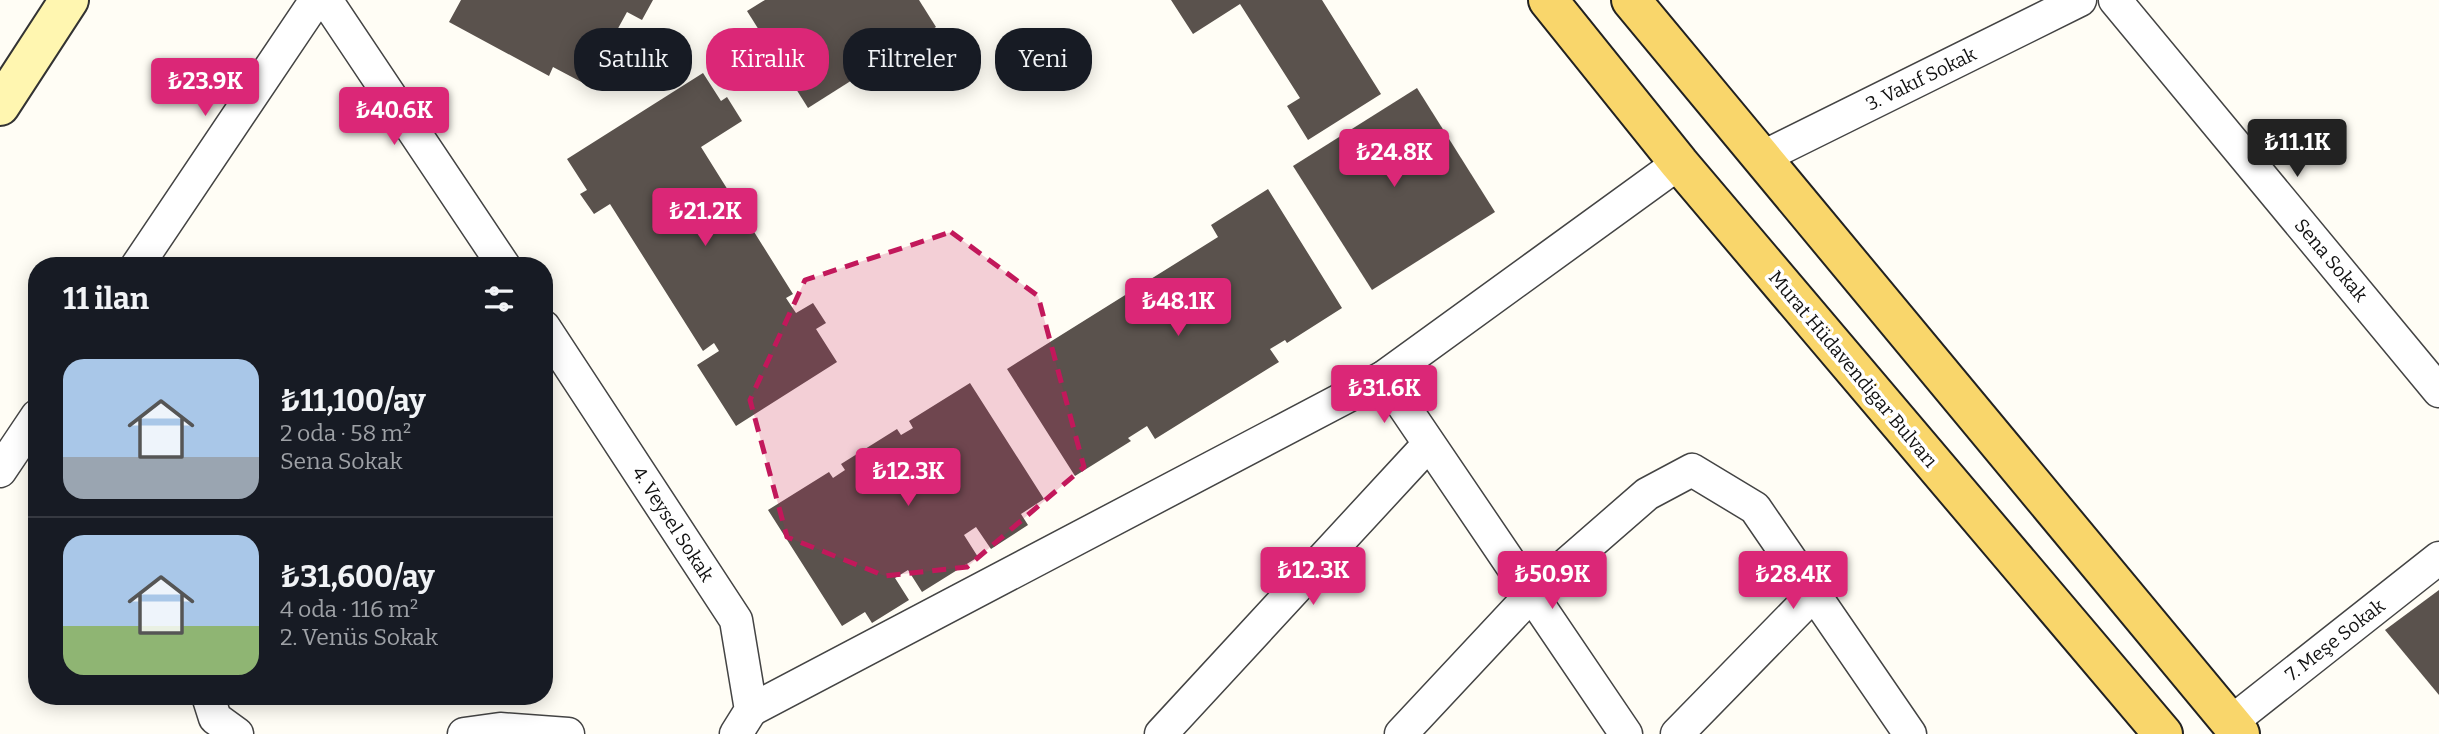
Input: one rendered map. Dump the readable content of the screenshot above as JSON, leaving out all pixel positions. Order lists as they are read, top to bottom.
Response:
{
  "streets": {
    "main road": ["Murat Hüdavendigar Bulvarı"],
    "street": [
      "3. Vakıf Sokak",
      "Sena Sokak",
      "4. Veysel Sokak",
      "7. Meşe Sokak"
    ]
  },
  "page": {
    "chip": [
      "Satılık",
      "Kiralık",
      "Filtreler",
      "Yeni"
    ],
    "price": [
      "₺23.9K",
      "₺40.6K",
      "₺11.1K",
      "₺24.8K",
      "₺21.2K",
      "₺48.1K",
      "₺31.6K",
      "₺12.3K",
      "₺12.3K",
      "₺50.9K",
      "₺28.4K"
    ],
    "heading": "11 ilan",
    "list": [
      {
        "name": "₺11,100/ay",
        "note": "2 oda · 58 m² · Sena Sokak"
      },
      {
        "name": "₺31,600/ay",
        "note": "4 oda · 116 m² · 2. Venüs Sokak"
      }
    ]
  }
}
